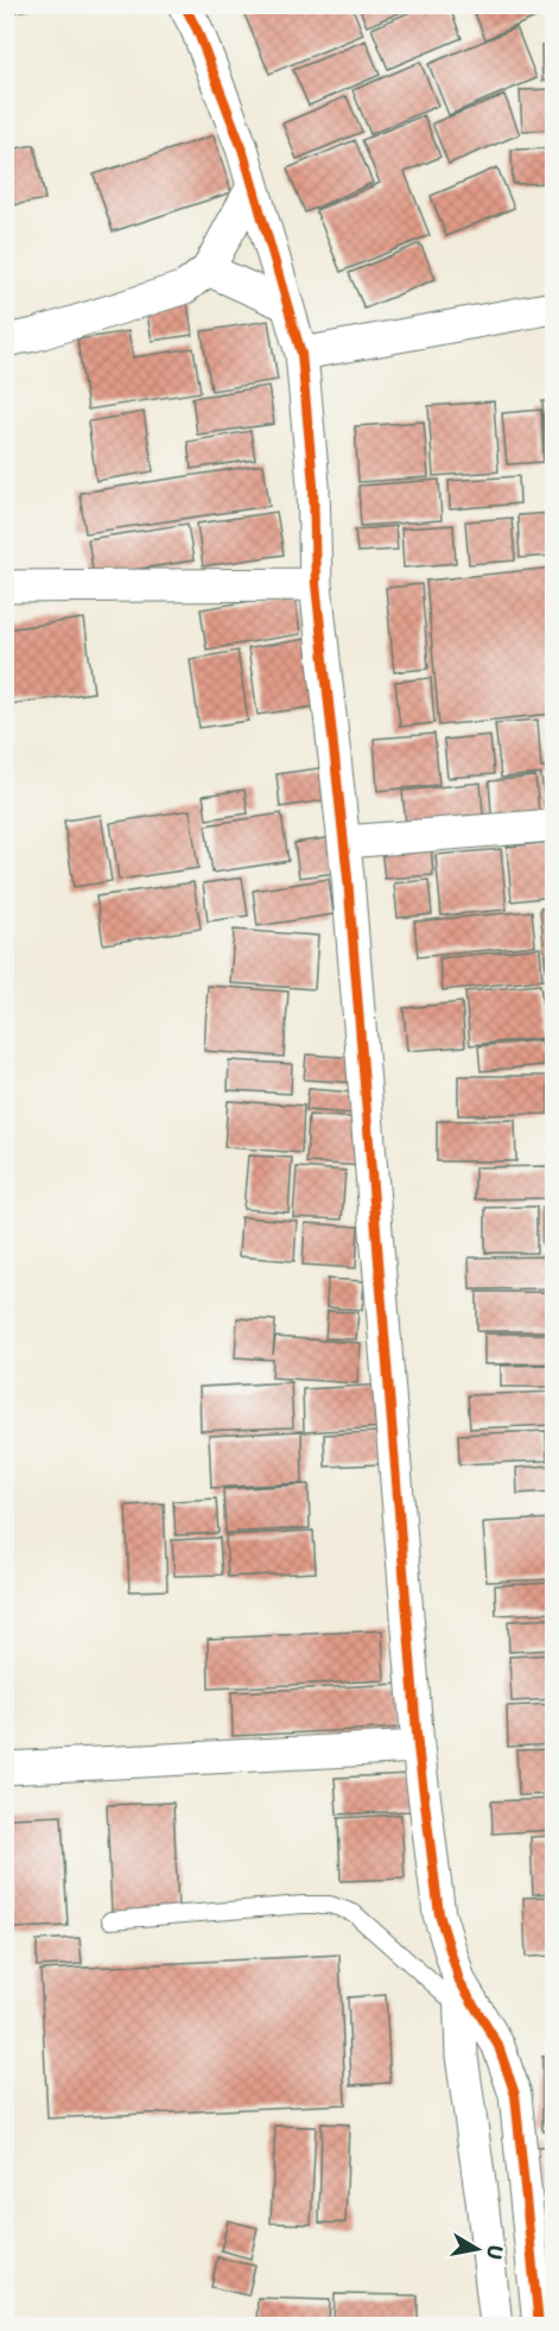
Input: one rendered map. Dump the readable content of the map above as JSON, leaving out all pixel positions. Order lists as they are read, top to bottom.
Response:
{
  "north": "right"
}
